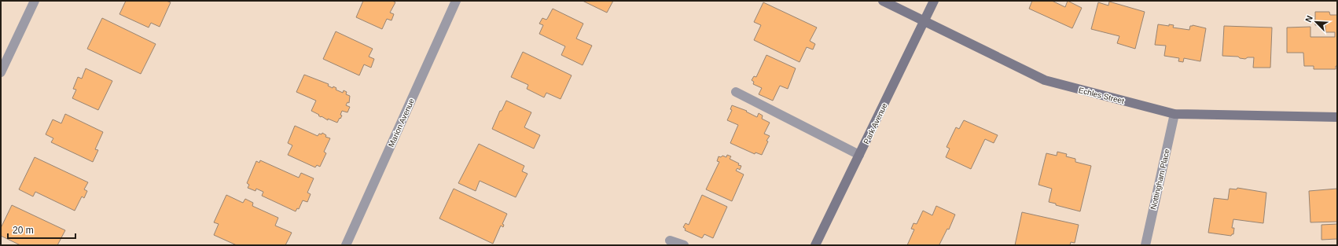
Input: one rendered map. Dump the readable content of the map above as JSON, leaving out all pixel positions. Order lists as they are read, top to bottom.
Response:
{
  "streets": {
    "street": [
      "Echles Street",
      "Marion Avenue",
      "Park Avenue",
      "Nottingham Place"
    ]
  },
  "crossings": [
    ["Echles Street", "Park Avenue"],
    ["Echles Street", "Nottingham Place"]
  ],
  "scale_bar": "20 m",
  "north": "top left"
}
